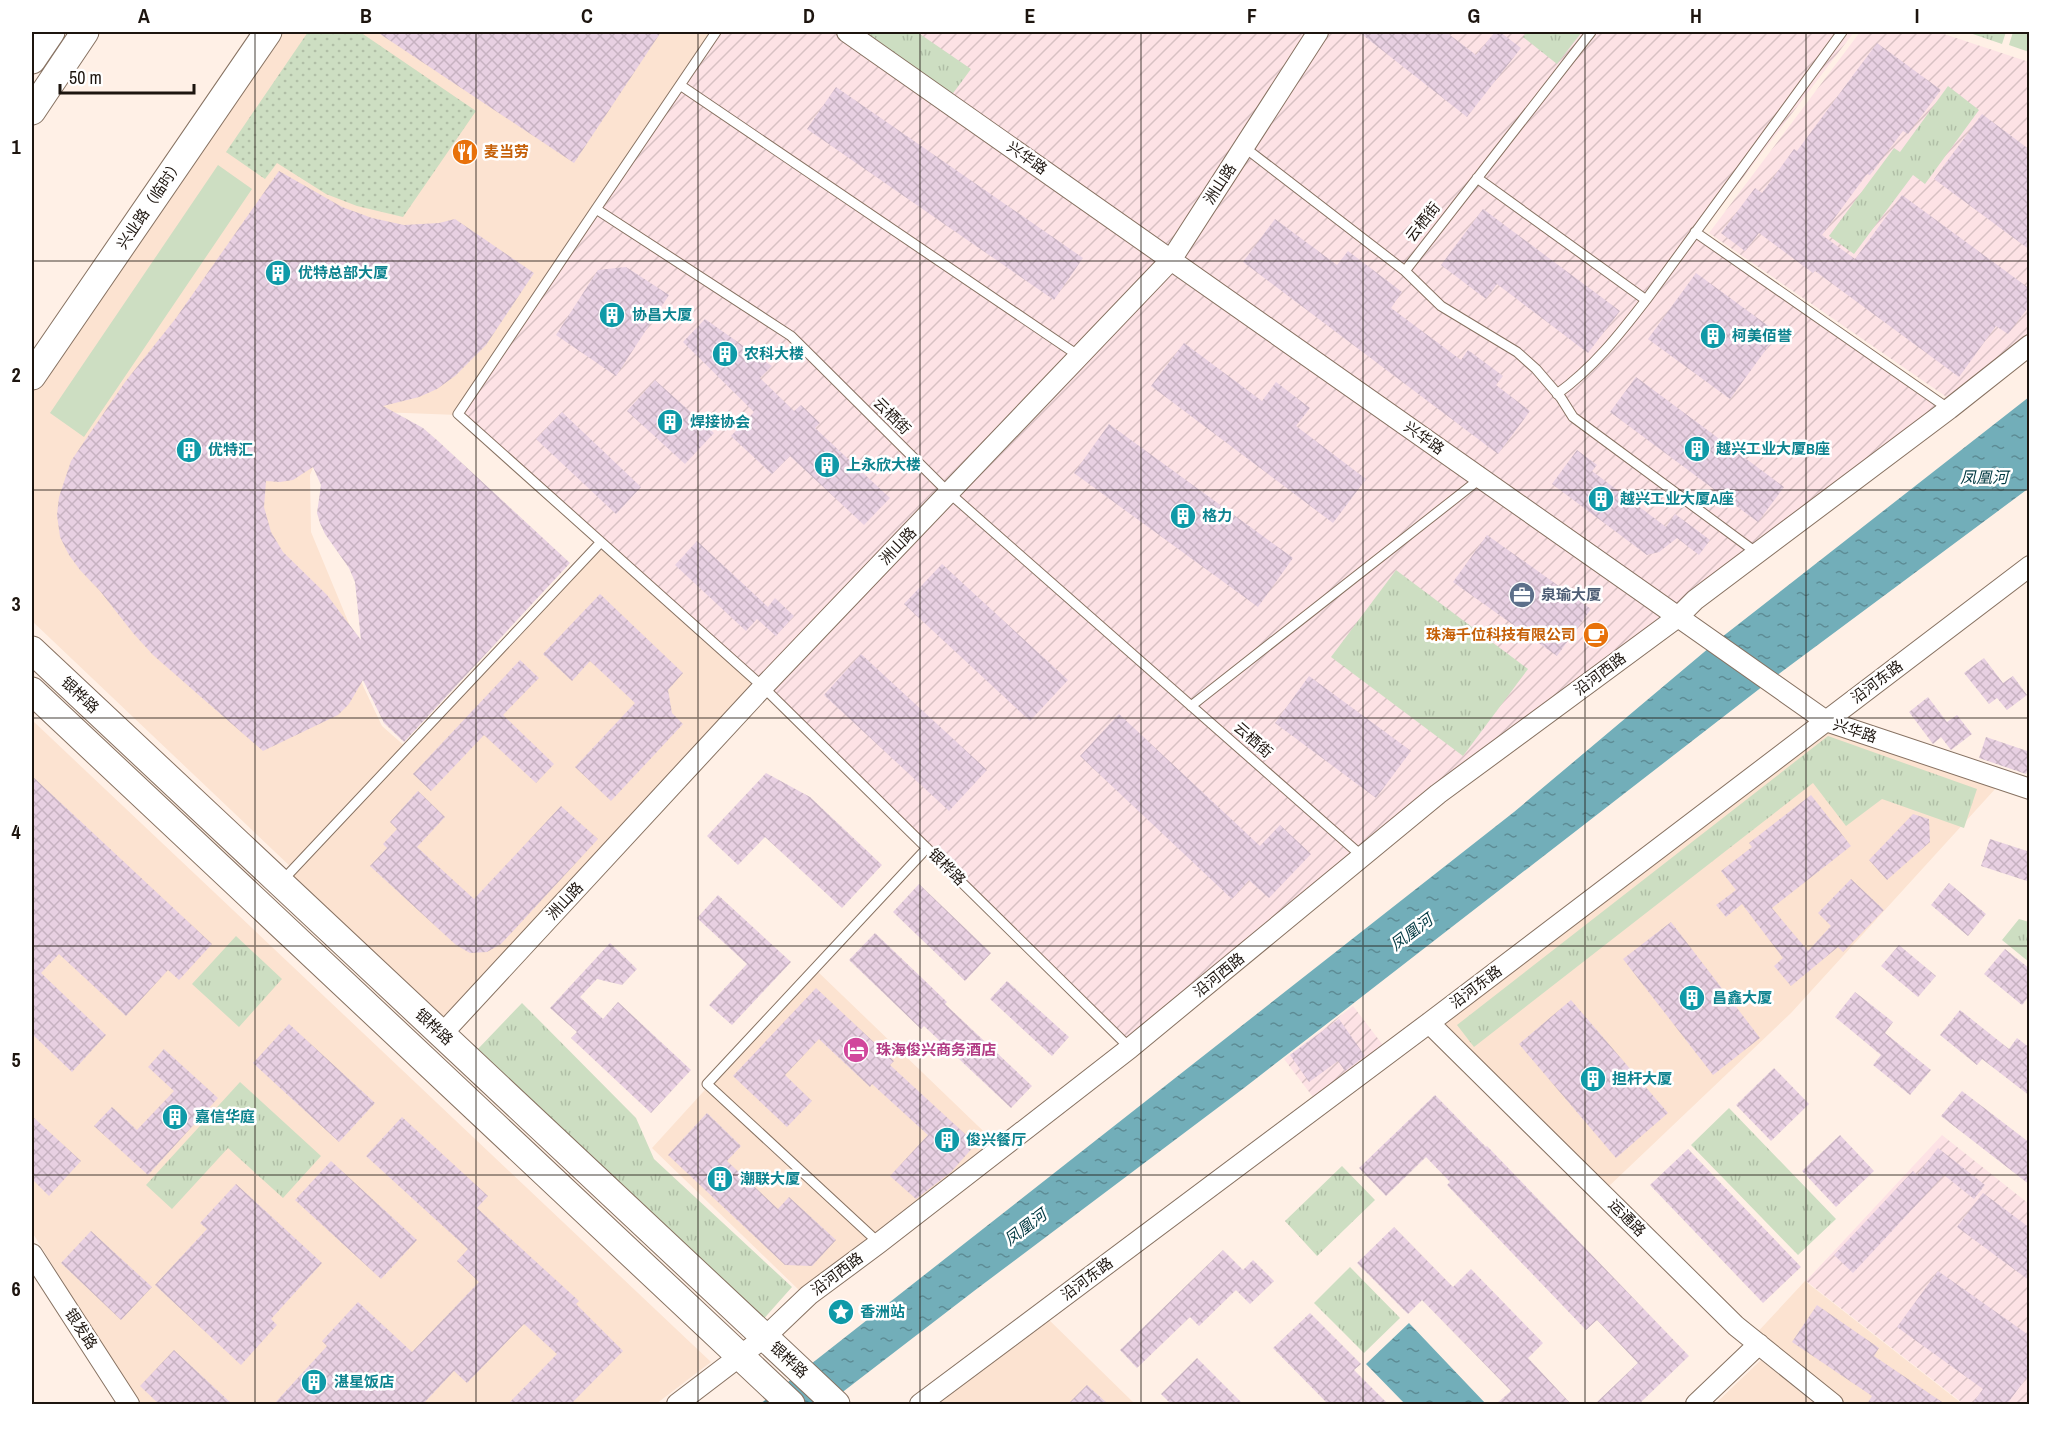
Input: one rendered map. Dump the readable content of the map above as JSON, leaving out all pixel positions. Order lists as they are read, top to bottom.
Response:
{
  "streets": {
    "main road": ["兴业路（临时）", "银桦路"],
    "street": [
      "兴华路",
      "洲山路",
      "沿河西路",
      "沿河东路",
      "运通路",
      "银发路"
    ],
    "lane": ["云栖街"]
  },
  "crossings": [
    ["兴华路", "洲山路"],
    ["兴华路", "沿河西路"],
    ["兴华路", "沿河东路"],
    ["洲山路", "云栖街"],
    ["洲山路", "银桦路"],
    ["云栖街", "沿河西路"],
    ["云栖街", "银桦路"],
    ["沿河西路", "银桦路"],
    ["沿河东路", "运通路"]
  ],
  "water": ["凤凰河"],
  "places": {
    "restaurant": ["麦当劳"],
    "building": [
      "优特总部大厦",
      "协昌大厦",
      "柯美佰誉",
      "农科大楼",
      "焊接协会",
      "越兴工业大厦B座",
      "优特汇",
      "上永欣大楼",
      "越兴工业大厦A座",
      "格力",
      "昌鑫大厦",
      "担杆大厦",
      "嘉信华庭",
      "俊兴餐厅",
      "潮联大厦",
      "湛星饭店"
    ],
    "office": ["泉瑜大厦"],
    "cafe": ["珠海千位科技有限公司"],
    "hotel": ["珠海俊兴商务酒店"],
    "place": ["香洲站"]
  },
  "scale_bar": "50 m",
  "grid": {
    "columns": [
      "A",
      "B",
      "C",
      "D",
      "E",
      "F",
      "G",
      "H",
      "I"
    ],
    "rows": [
      "1",
      "2",
      "3",
      "4",
      "5",
      "6"
    ]
  }
}
